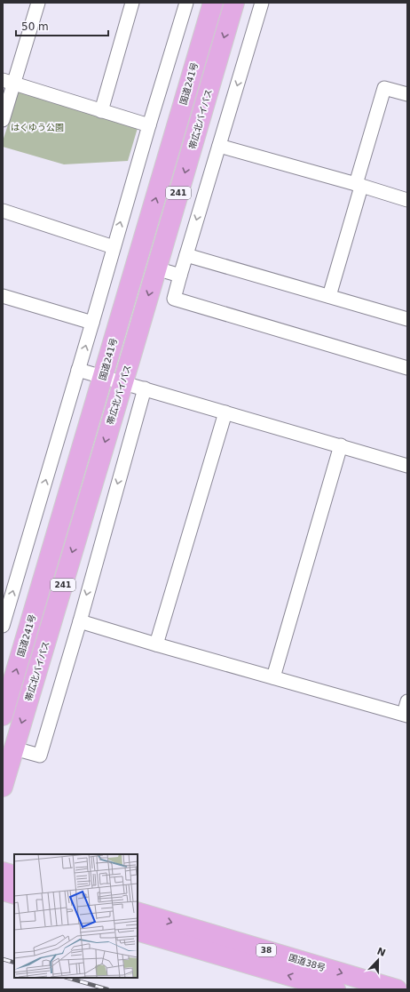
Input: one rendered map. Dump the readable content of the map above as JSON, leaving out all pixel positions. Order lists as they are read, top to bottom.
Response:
{
  "streets": {
    "highway": [
      "国道241号",
      "帯広北バイパス",
      "241",
      "38",
      "国道38号"
    ]
  },
  "one_way": ["国道241号", "帯広北バイパス"],
  "parks": ["はくゆう公園"],
  "scale_bar": "50 m",
  "north": "top"
}
